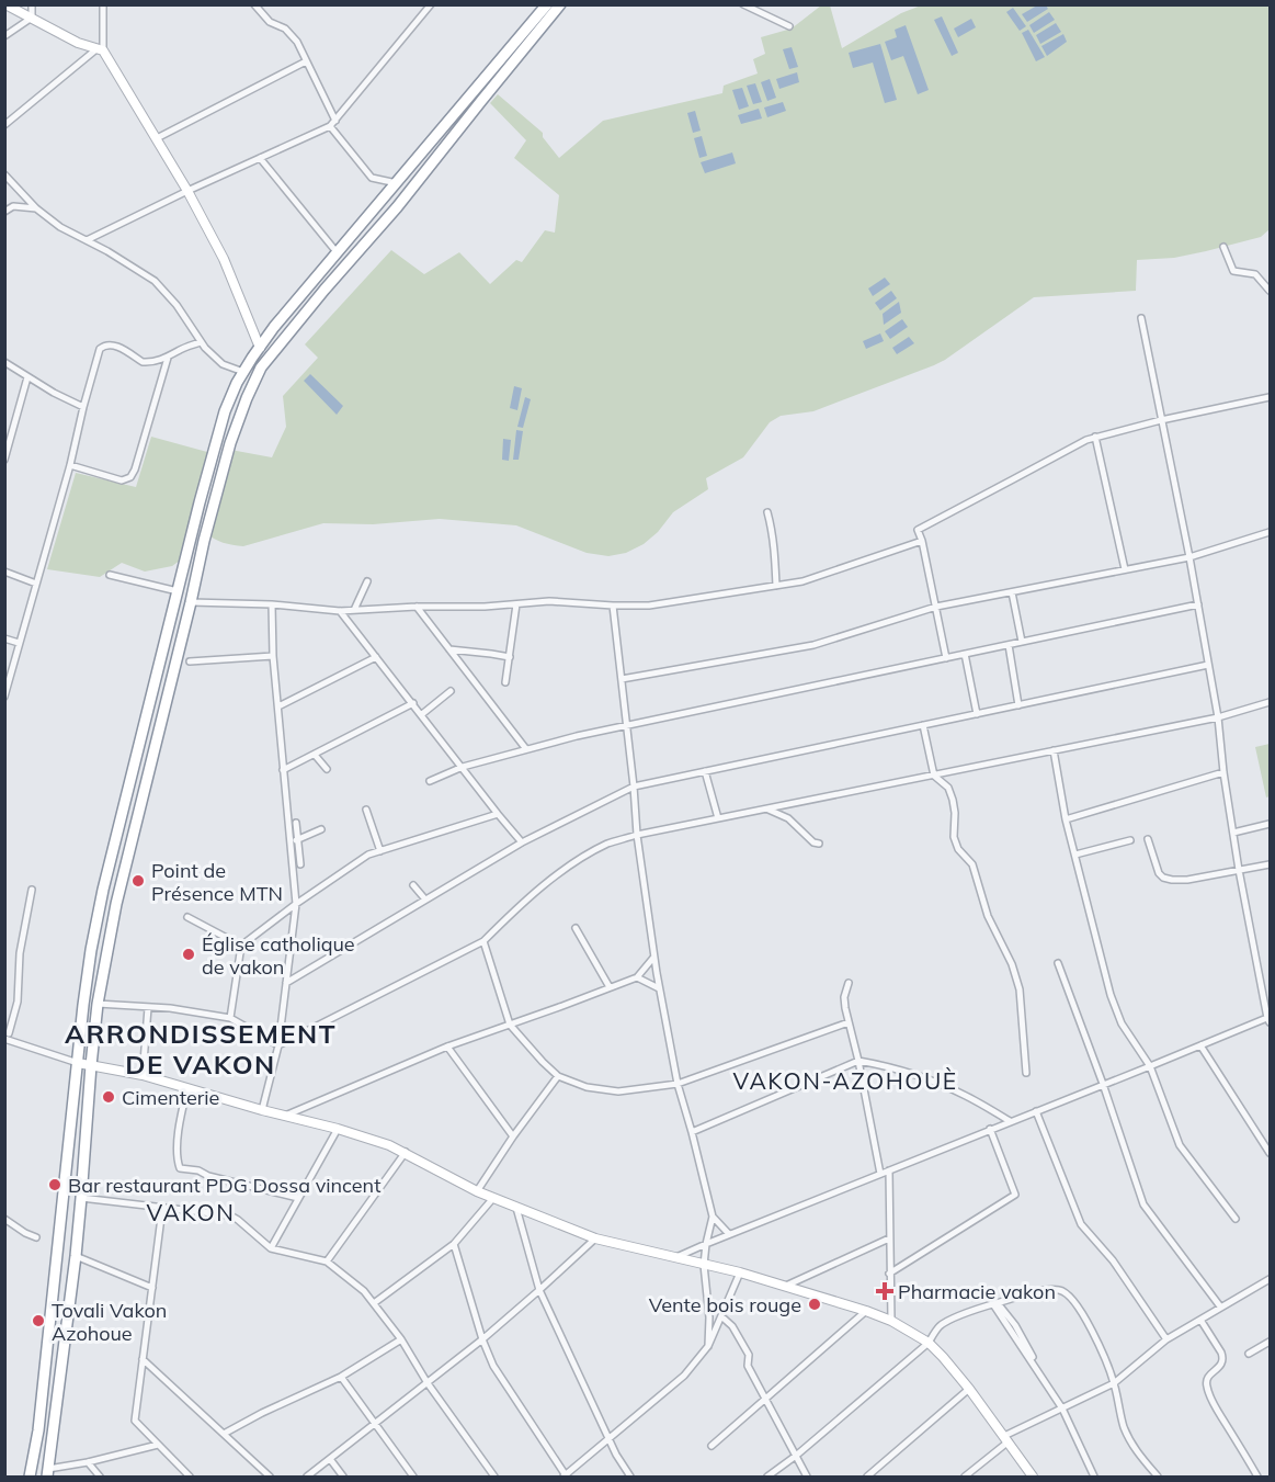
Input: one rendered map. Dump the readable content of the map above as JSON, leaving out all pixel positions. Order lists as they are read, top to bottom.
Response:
{
  "districts": ["ARRONDISSEMENT DE VAKON", "VAKON-AZOHOUÈ", "VAKON"],
  "places": {
    "other": [
      "Point de Présence MTN",
      "Église catholique de vakon",
      "Cimenterie",
      "Bar restaurant PDG Dossa vincent",
      "Vente bois rouge",
      "Tovali Vakon Azohoue"
    ],
    "health": ["Pharmacie vakon"]
  }
}
